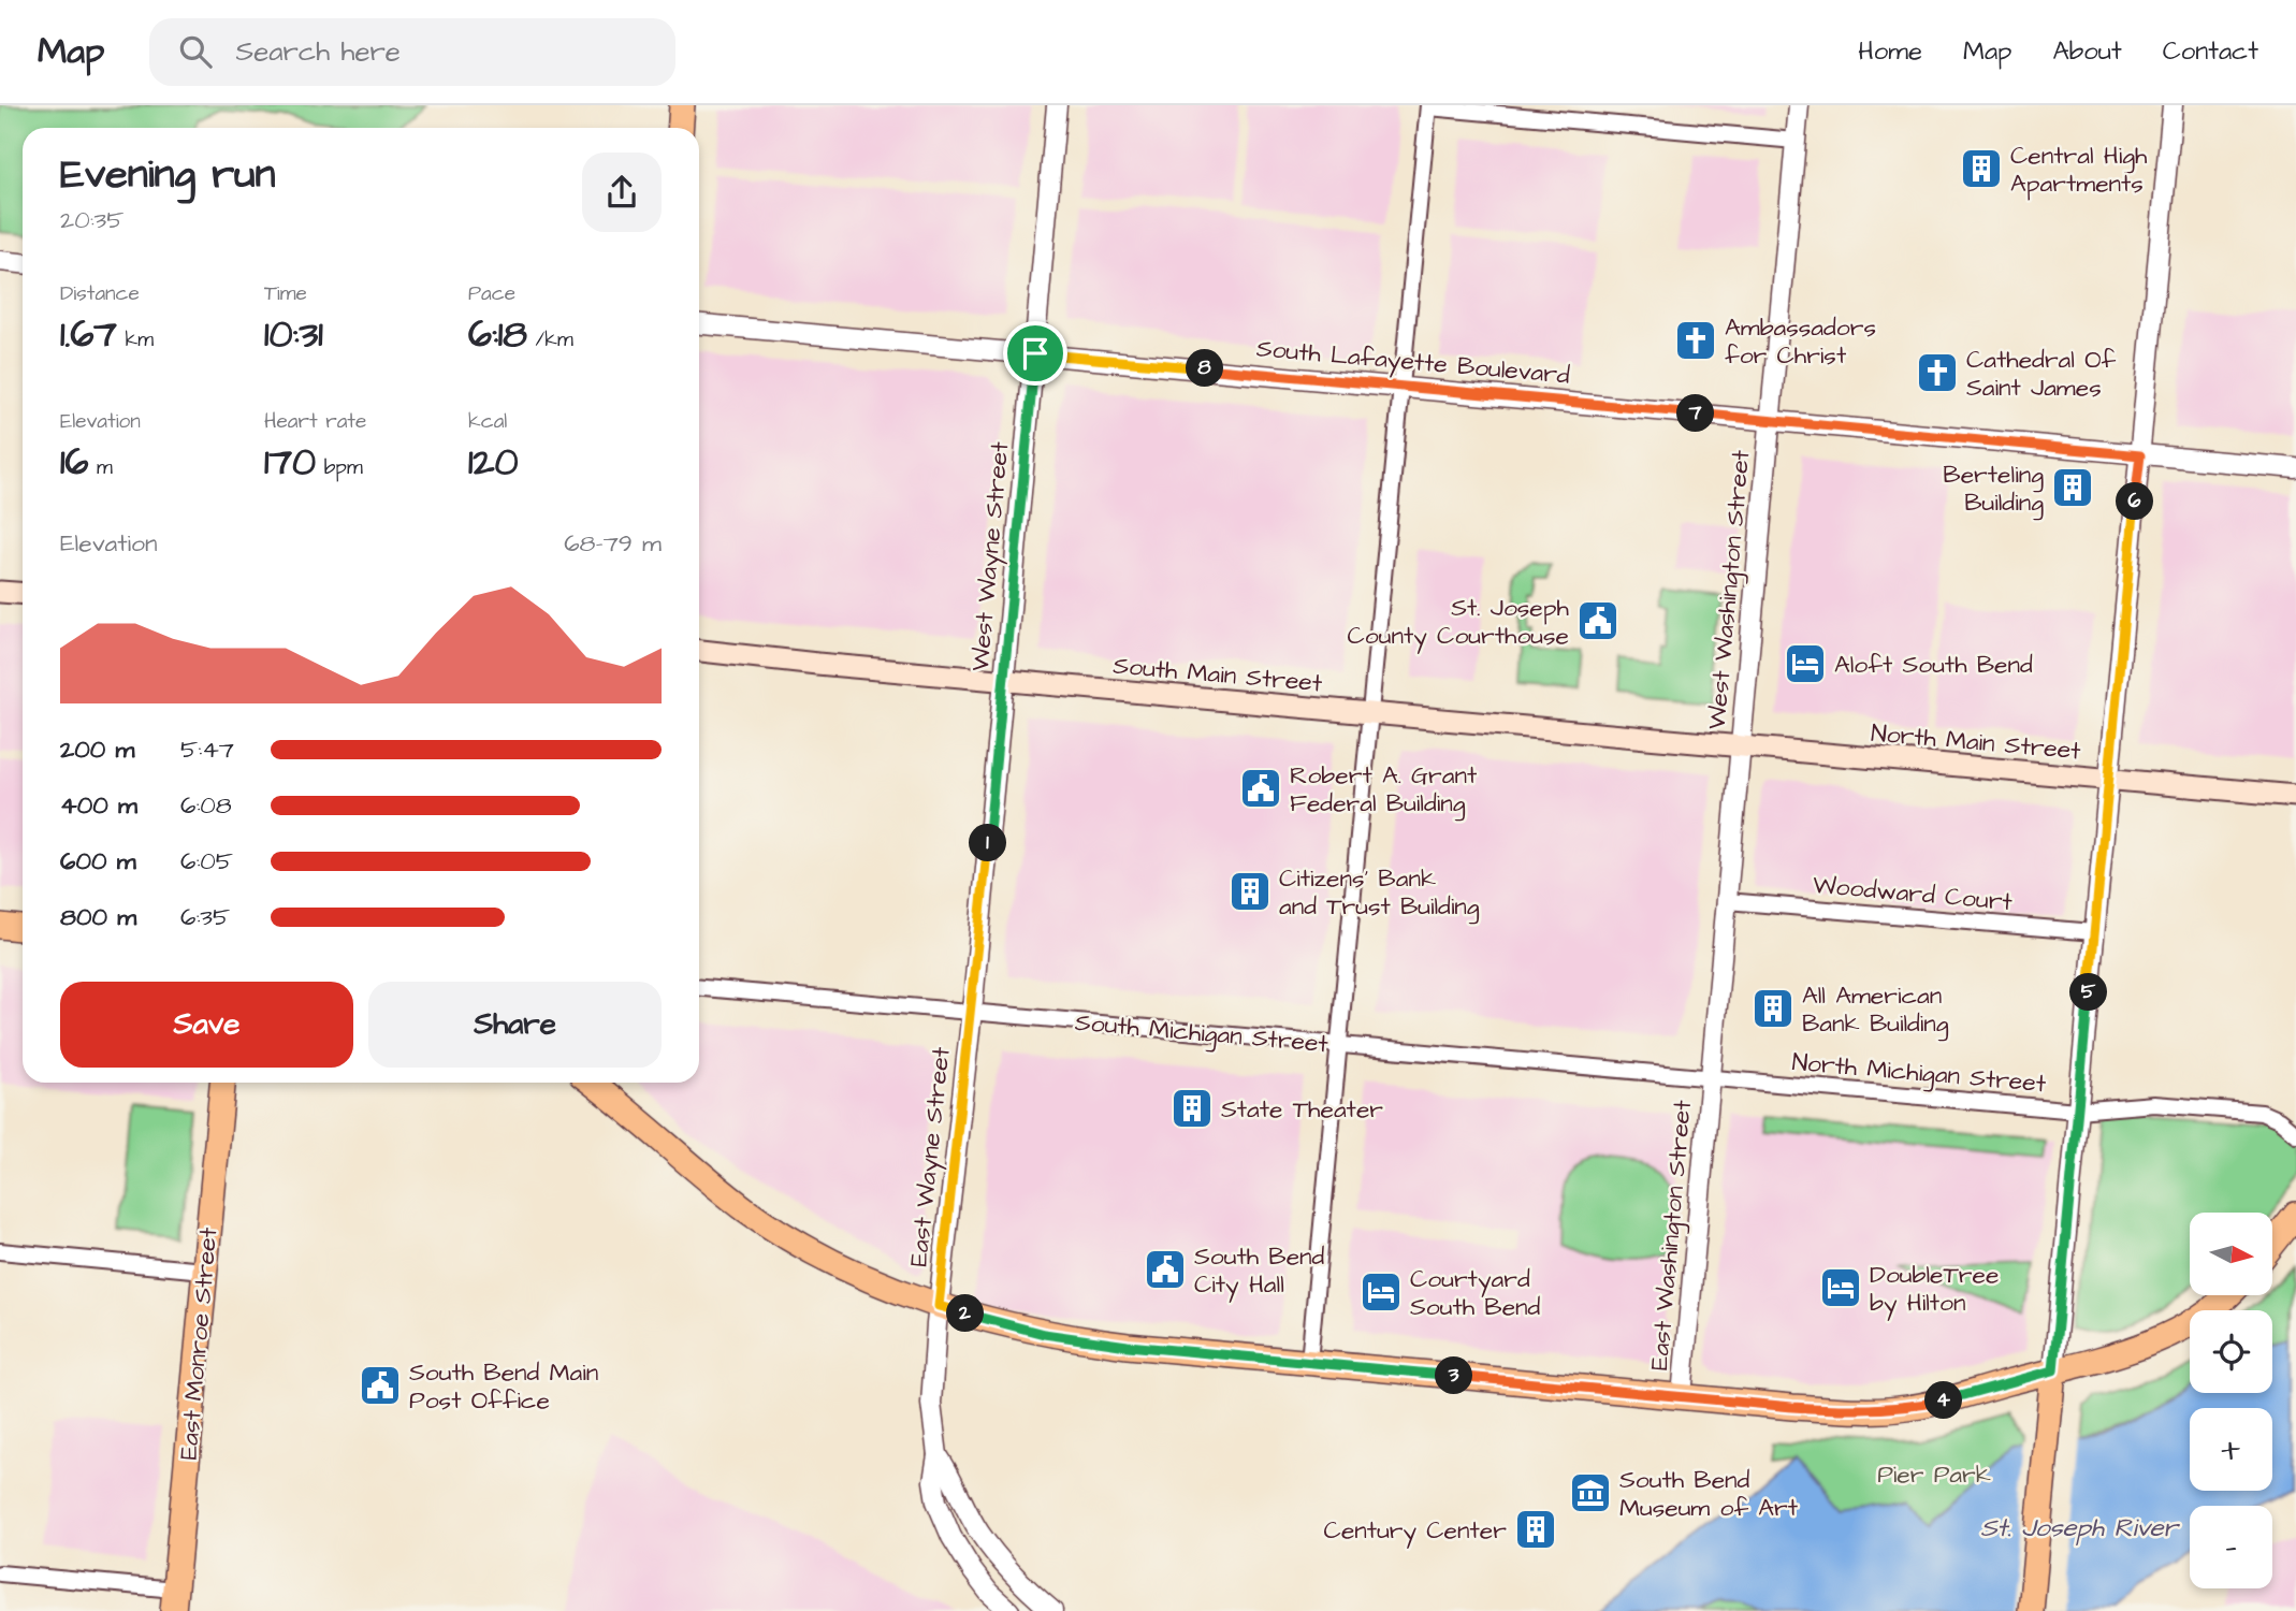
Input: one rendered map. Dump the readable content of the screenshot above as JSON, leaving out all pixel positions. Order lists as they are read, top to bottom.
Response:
{
  "streets": {
    "main road": ["South Main Street", "North Main Street", "East Monroe Street"],
    "street": [
      "South Lafayette Boulevard",
      "West Wayne Street",
      "West Washington Street",
      "Woodward Court",
      "South Michigan Street",
      "North Michigan Street",
      "East Wayne Street",
      "East Washington Street"
    ]
  },
  "crossings": [
    ["South Lafayette Boulevard", "West Wayne Street"],
    ["South Lafayette Boulevard", "West Washington Street"],
    ["West Wayne Street", "South Main Street"],
    ["West Wayne Street", "South Michigan Street"],
    ["West Wayne Street", "East Wayne Street"],
    ["West Washington Street", "South Main Street"],
    ["West Washington Street", "North Main Street"],
    ["West Washington Street", "Woodward Court"],
    ["West Washington Street", "South Michigan Street"],
    ["West Washington Street", "North Michigan Street"],
    ["West Washington Street", "East Washington Street"],
    ["South Main Street", "North Main Street"],
    ["South Michigan Street", "North Michigan Street"],
    ["South Michigan Street", "East Wayne Street"],
    ["South Michigan Street", "East Washington Street"],
    ["North Michigan Street", "East Washington Street"]
  ],
  "water": ["St. Joseph River"],
  "parks": ["Pier Park"],
  "places": {
    "building": [
      "Central High Apartments",
      "Berteling Building",
      "Citizens' Bank and Trust Building",
      "All American Bank Building",
      "State Theater",
      "Century Center"
    ],
    "church": ["Ambassadors for Christ", "Cathedral Of Saint James"],
    "public building": [
      "St. Joseph County Courthouse",
      "Robert A. Grant Federal Building",
      "South Bend City Hall",
      "South Bend Main Post Office"
    ],
    "hotel": ["Aloft South Bend", "DoubleTree by Hilton", "Courtyard South Bend"],
    "museum": ["South Bend Museum of Art"]
  },
  "north": "right",
  "page": {
    "header": "Map",
    "search": "Search here",
    "nav": [
      "Home",
      "Map",
      "About",
      "Contact"
    ],
    "heading": ["Evening run", "20:35"],
    "stats": [
      ["Distance", "1.67 km"],
      ["Time", "10:31"],
      ["Pace", "6:18 /km"],
      ["Elevation", "16 m"],
      ["Heart rate", "170 bpm"],
      ["kcal", "120"]
    ],
    "pins": [
      "8",
      "7",
      "6",
      "1",
      "5",
      "2",
      "3",
      "4"
    ],
    "chart": ["Elevation", "68–79 m"],
    "list": [
      {
        "name": "200 m",
        "note": "5:47"
      },
      {
        "name": "400 m",
        "note": "6:08"
      },
      {
        "name": "600 m",
        "note": "6:05"
      },
      {
        "name": "800 m",
        "note": "6:35"
      }
    ],
    "buttons": ["Save", "Share"],
    "map_buttons": ["+", "−"]
  }
}
